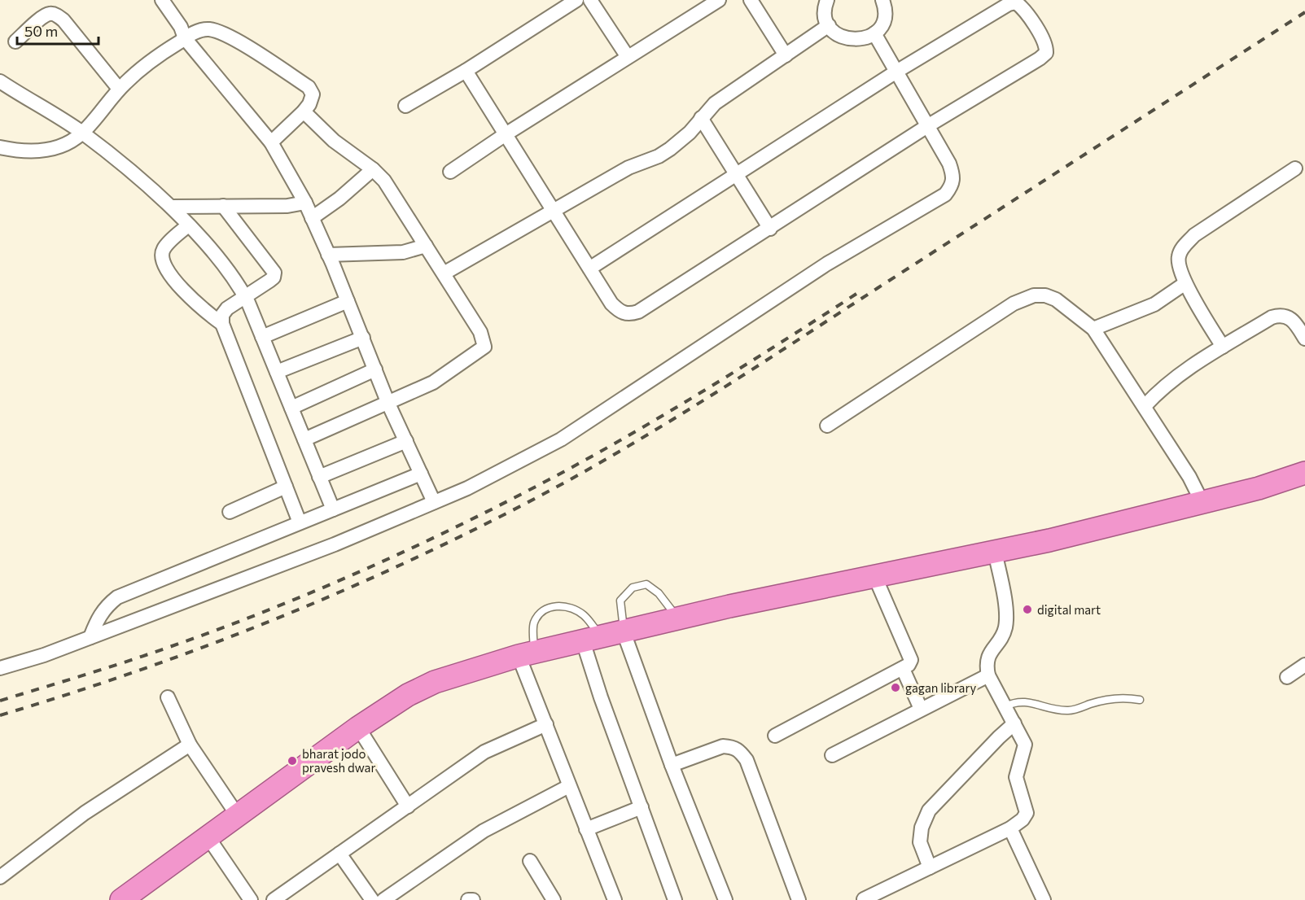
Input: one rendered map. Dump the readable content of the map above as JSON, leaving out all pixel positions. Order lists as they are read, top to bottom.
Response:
{
  "places": ["digital mart", "gagan library", "bharat jodo pravesh dwar"],
  "scale_bar": "50 m"
}
